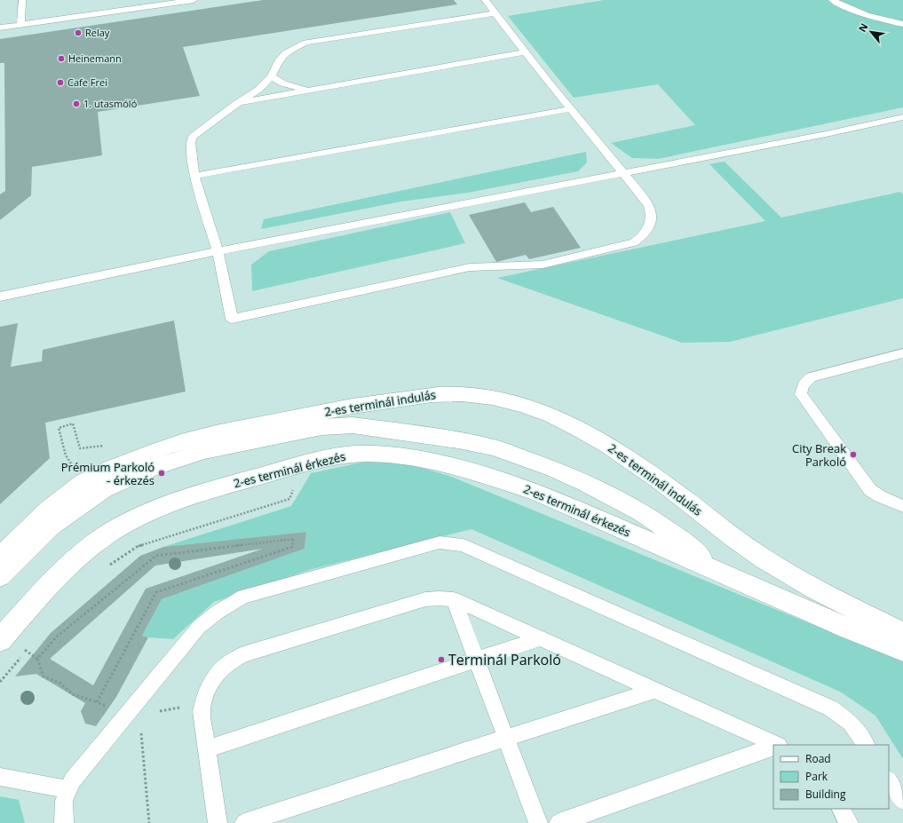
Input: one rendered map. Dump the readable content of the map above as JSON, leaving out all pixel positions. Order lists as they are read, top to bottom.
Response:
{
  "streets": {
    "street": ["2-es terminál indulás", "2-es terminál érkezés"]
  },
  "places": [
    "Relay",
    "Heinemann",
    "Cafe Frei",
    "1. utasmóló",
    "City Break Parkoló",
    "Prémium Parkoló - érkezés",
    "Terminál Parkoló"
  ],
  "legend": ["Road", "Park", "Building"],
  "north": "top left"
}
